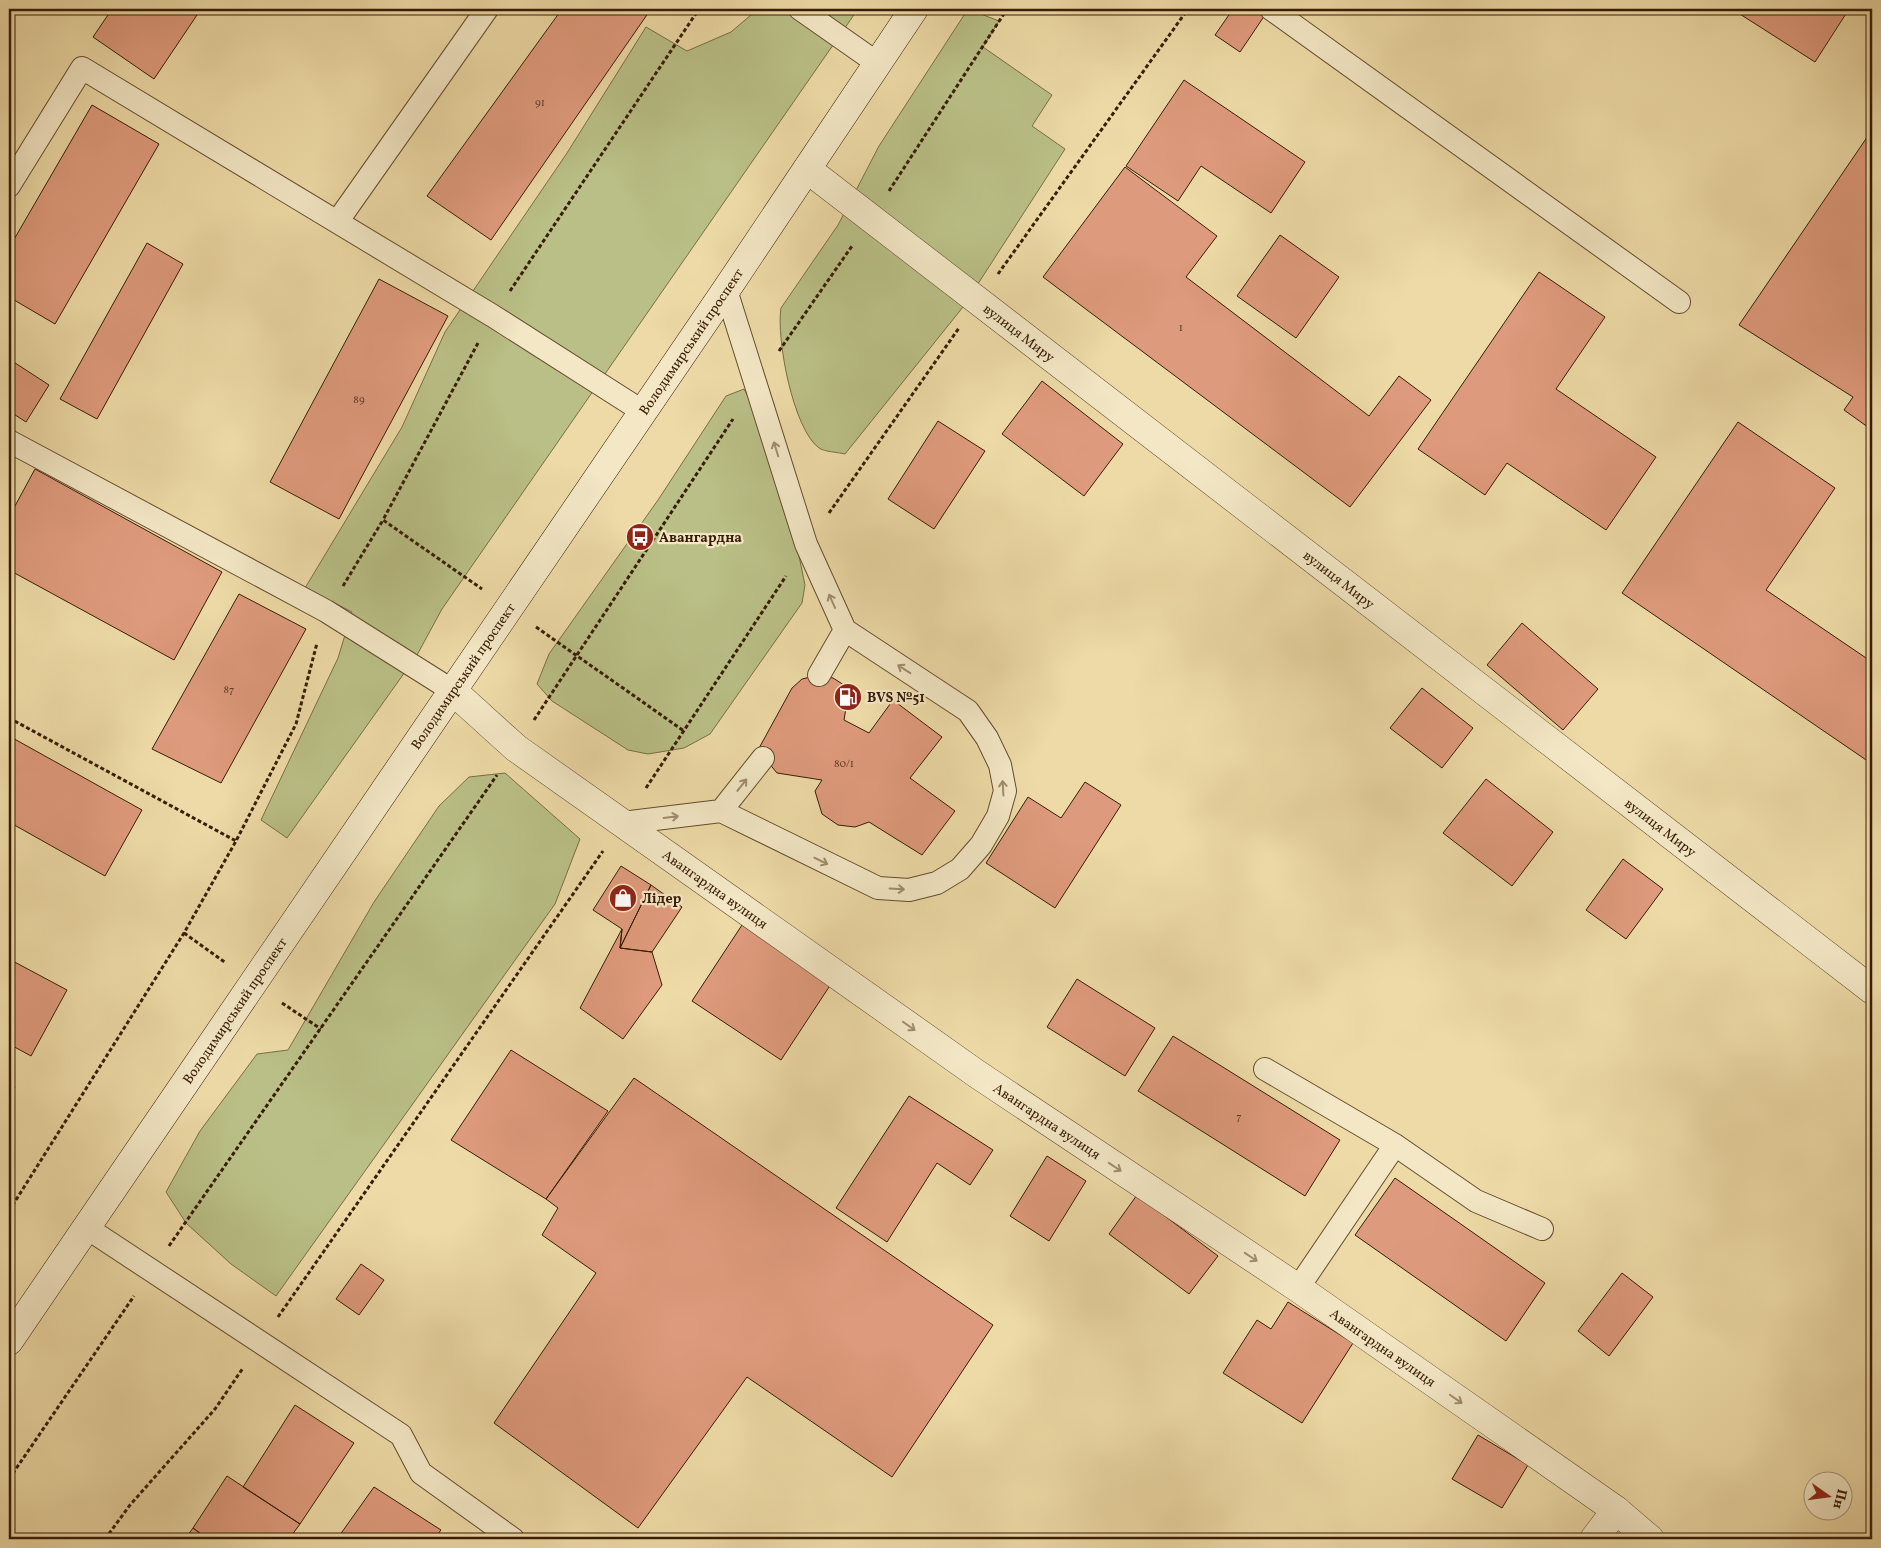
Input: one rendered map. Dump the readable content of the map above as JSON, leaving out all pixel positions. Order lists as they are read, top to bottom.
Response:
{
  "streets": {
    "street": ["вулиця Миру", "Володимирський проспект", "Авангардна вулиця"]
  },
  "crossings": [
    ["вулиця Миру", "Володимирський проспект"],
    ["Володимирський проспект", "Авангардна вулиця"]
  ],
  "one_way": ["Авангардна вулиця"],
  "places": {
    "bus stop": ["Авангардна"],
    "fuel station": ["BVS №51"],
    "shop": ["Лідер"]
  },
  "house_numbers": [
    "91",
    "1",
    "89",
    "87",
    "80/1",
    "7"
  ],
  "north": "right"
}
